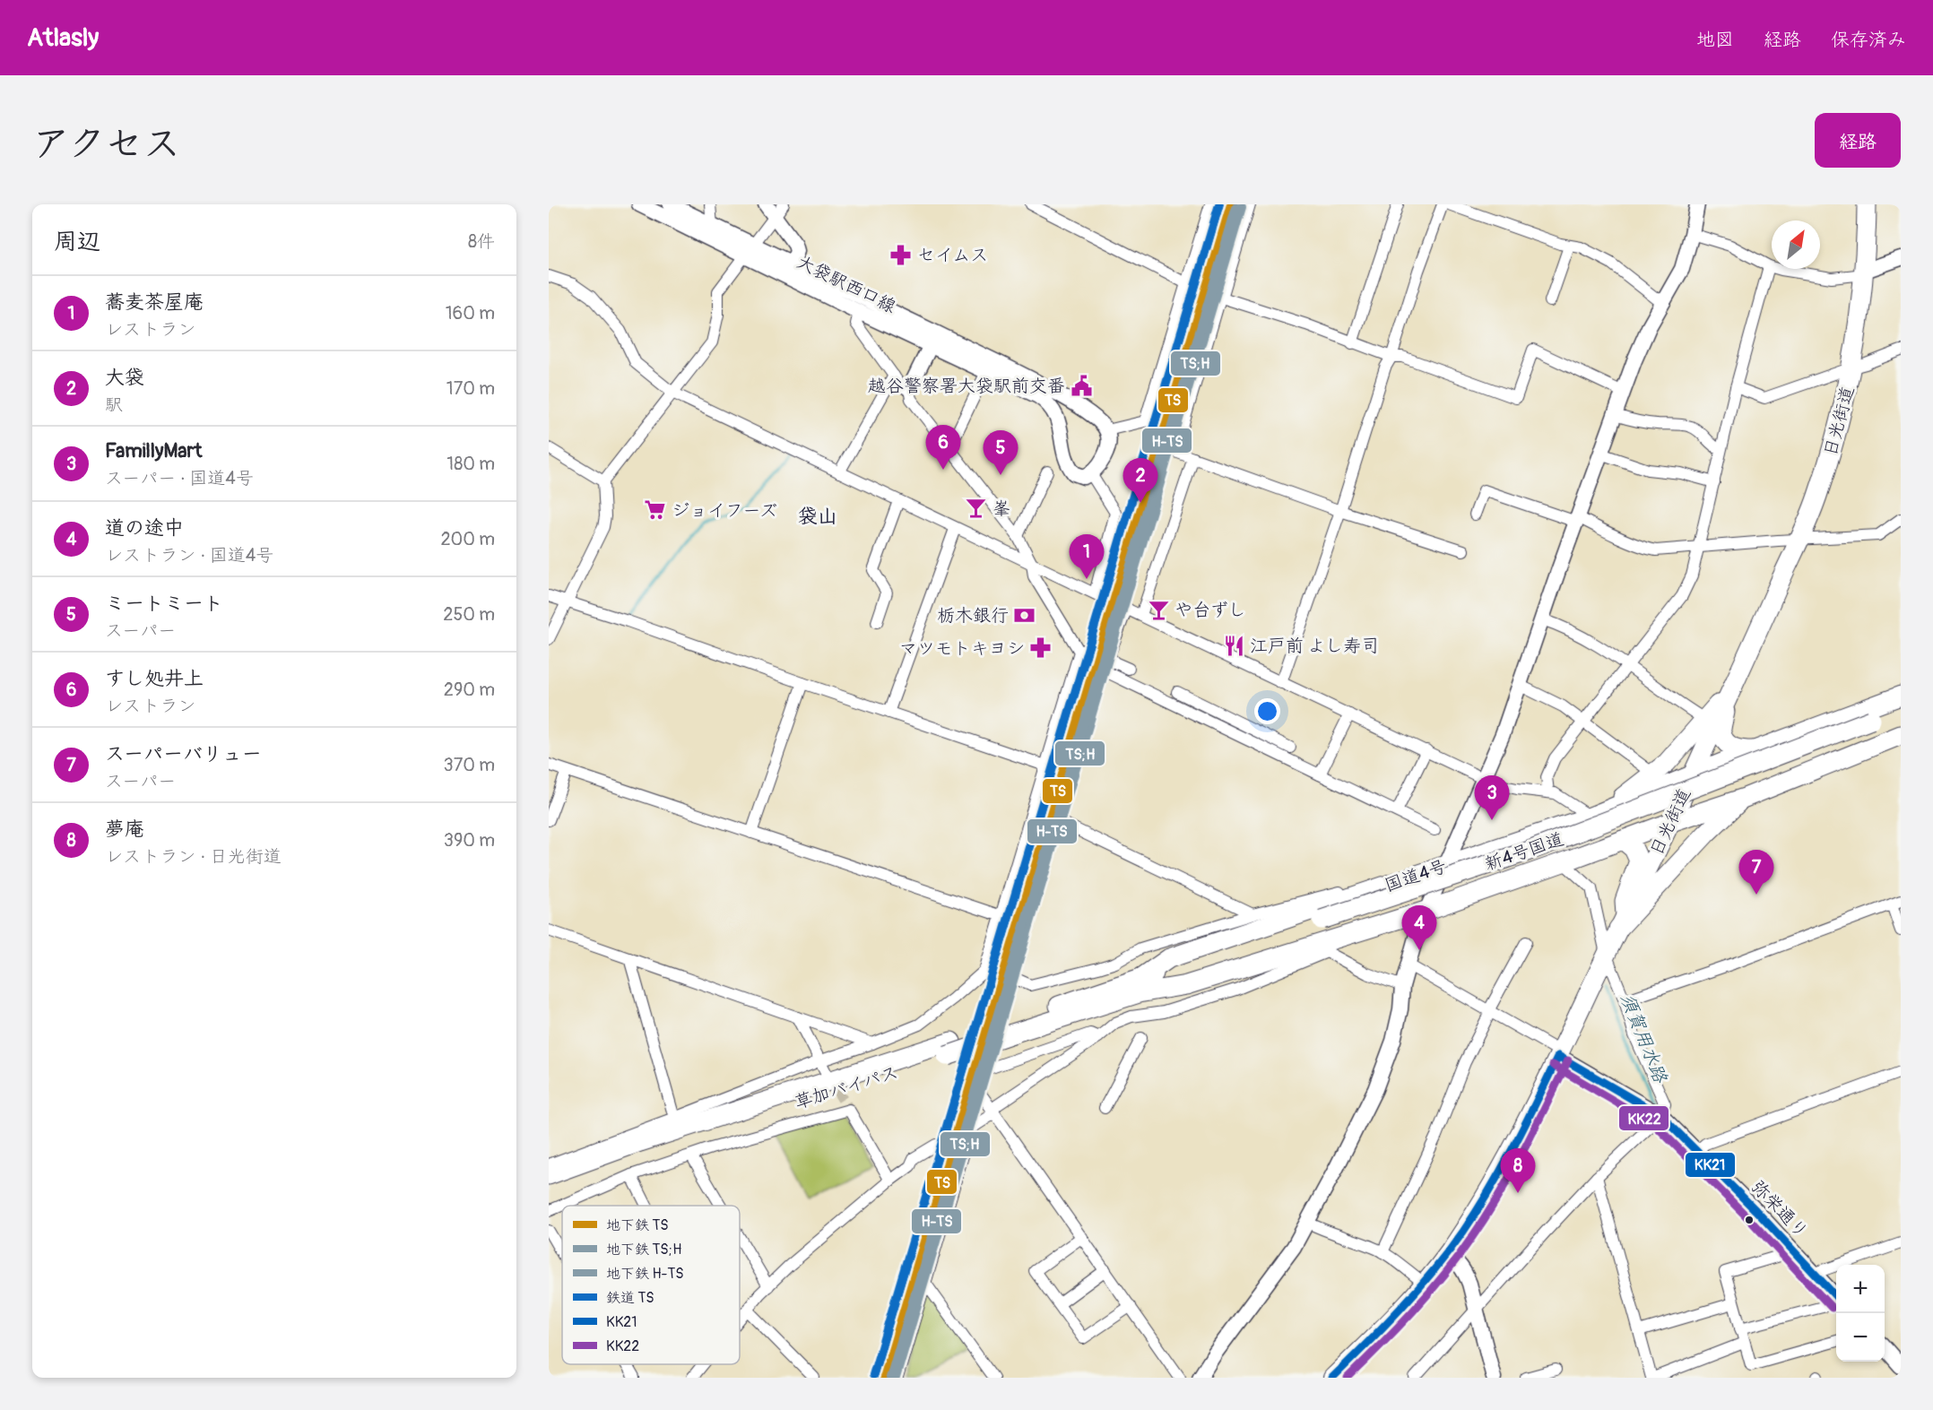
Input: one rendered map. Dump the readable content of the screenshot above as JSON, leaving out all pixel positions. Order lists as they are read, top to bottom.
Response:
{
  "streets": {
    "highway": [
      "日光街道",
      "新4号国道",
      "国道4号",
      "草加バイパス"
    ],
    "street": ["大袋駅西口線", "弥栄通り"]
  },
  "crossings": [
    ["日光街道", "国道4号"],
    ["日光街道", "弥栄通り"],
    ["新4号国道", "国道4号"],
    ["新4号国道", "草加バイパス"],
    ["国道4号", "草加バイパス"]
  ],
  "districts": ["袋山"],
  "water": ["須賀用水路"],
  "places": {
    "pharmacy": ["セイムス", "マツモトキヨシ"],
    "public building": ["越谷警察署大袋駅前交番"],
    "bar": ["峯", "や台ずし"],
    "supermarket": ["ジョイフーズ"],
    "bank": ["栃木銀行"],
    "restaurant": ["江戸前 よし寿司"]
  },
  "lines": [
    "metro line TS",
    "rail line TS",
    "metro line TS;H",
    "metro line H-TS",
    "transit line KK21",
    "transit line KK22"
  ],
  "legend": [
    "地下鉄 TS",
    "地下鉄 TS;H",
    "地下鉄 H-TS",
    "鉄道 TS",
    "KK21",
    "KK22"
  ],
  "north": "top right",
  "page": {
    "header": "Atlasly",
    "nav": ["地図", "経路", "保存済み"],
    "title": "アクセス",
    "buttons": "経路",
    "heading": ["周辺", "8件"],
    "list": [
      {
        "mark": "1",
        "name": "蕎麦茶屋庵",
        "note": "レストラン",
        "value": "160 m"
      },
      {
        "mark": "2",
        "name": "大袋",
        "note": "駅",
        "value": "170 m"
      },
      {
        "mark": "3",
        "name": "FamillyMart",
        "note": "スーパー · 国道4号",
        "value": "180 m"
      },
      {
        "mark": "4",
        "name": "道の途中",
        "note": "レストラン · 国道4号",
        "value": "200 m"
      },
      {
        "mark": "5",
        "name": "ミートミート",
        "note": "スーパー",
        "value": "250 m"
      },
      {
        "mark": "6",
        "name": "すし処井上",
        "note": "レストラン",
        "value": "290 m"
      },
      {
        "mark": "7",
        "name": "スーパーバリュー",
        "note": "スーパー",
        "value": "370 m"
      },
      {
        "mark": "8",
        "name": "夢庵",
        "note": "レストラン · 日光街道",
        "value": "390 m"
      }
    ],
    "pins": [
      "6",
      "5",
      "2",
      "1",
      "3",
      "7",
      "4",
      "8"
    ],
    "map_buttons": ["+", "−"]
  }
}
